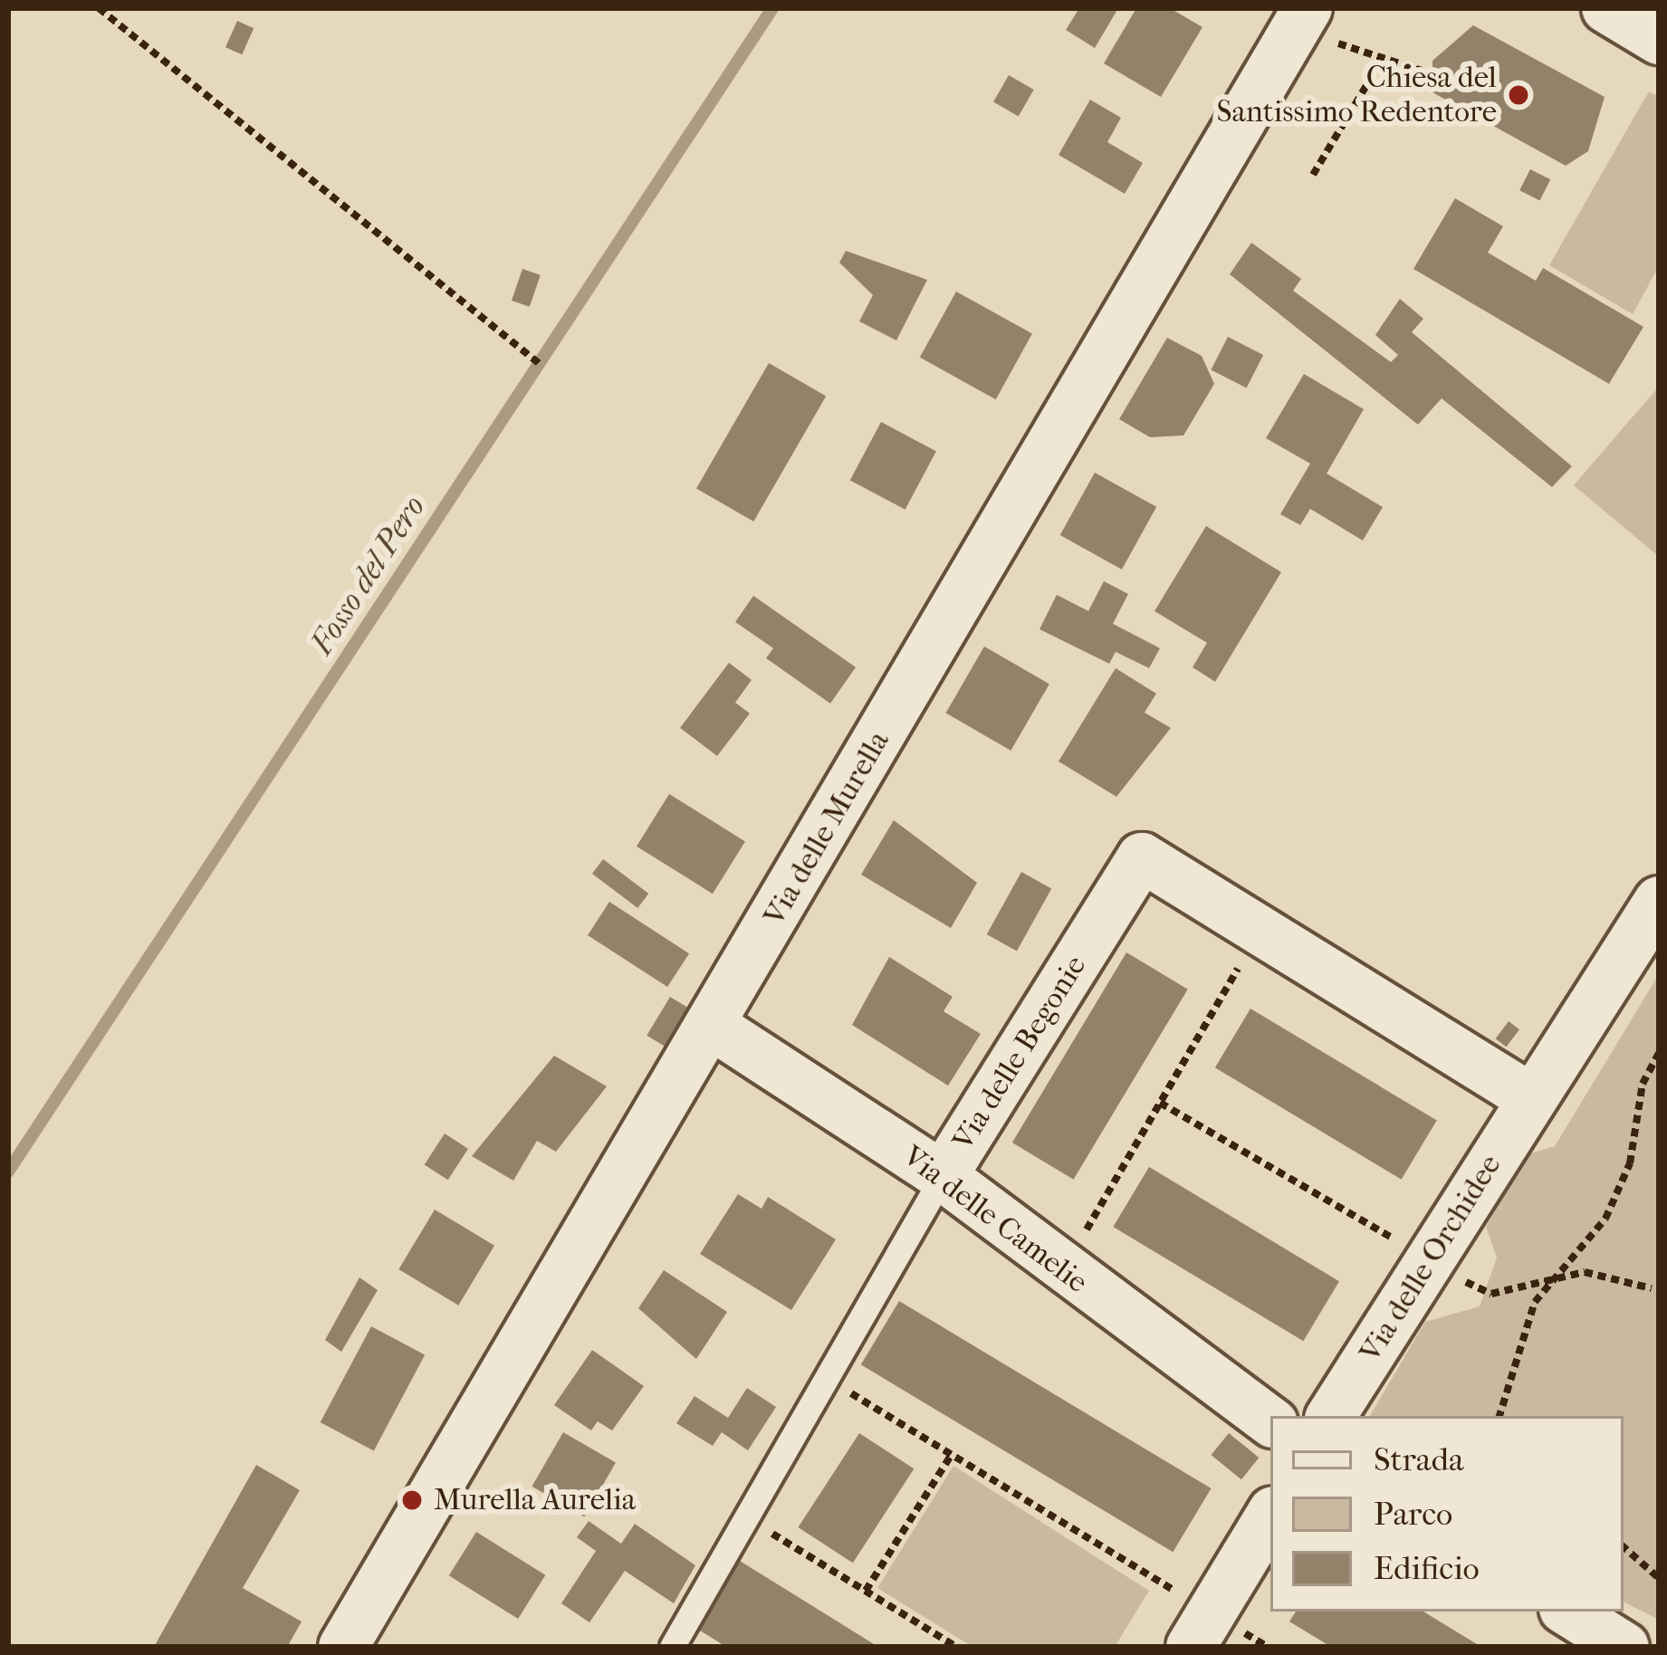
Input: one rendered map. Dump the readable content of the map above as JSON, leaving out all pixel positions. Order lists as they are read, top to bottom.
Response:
{
  "streets": {
    "street": [
      "Via delle Murella",
      "Via delle Begonie",
      "Via delle Camelie",
      "Via delle Orchidee"
    ]
  },
  "crossings": [
    ["Via delle Murella", "Via delle Camelie"],
    ["Via delle Begonie", "Via delle Camelie"],
    ["Via delle Begonie", "Via delle Orchidee"]
  ],
  "water": ["Fosso del Pero"],
  "places": ["Chiesa del Santissimo Redentore", "Murella Aurelia"],
  "legend": ["Strada", "Parco", "Edificio"]
}
